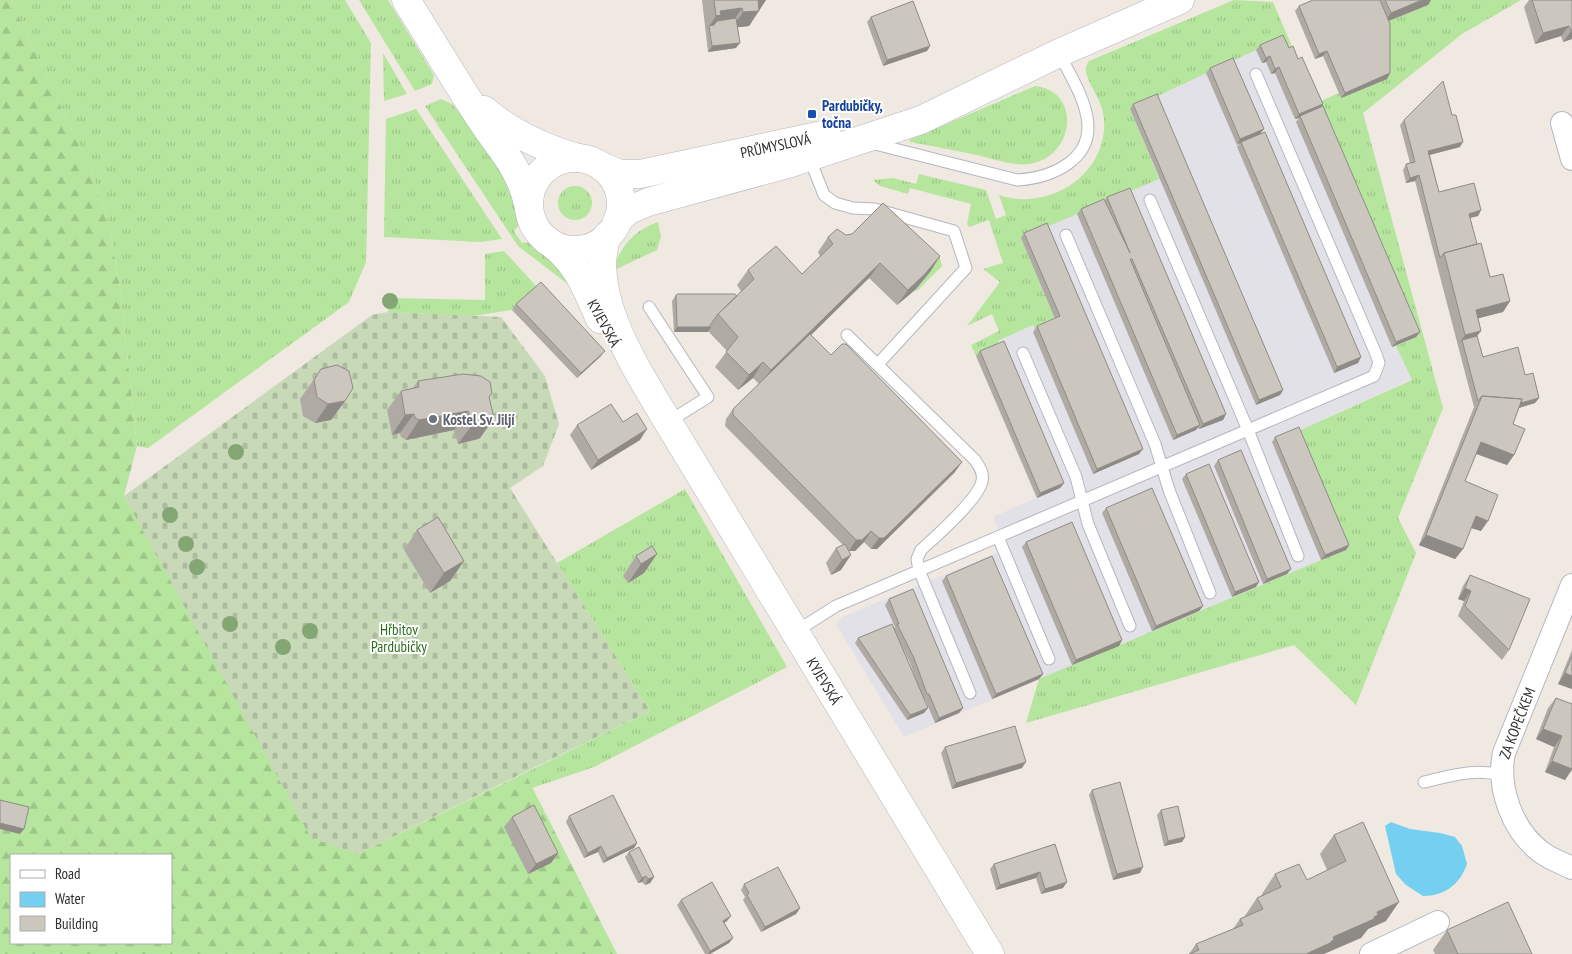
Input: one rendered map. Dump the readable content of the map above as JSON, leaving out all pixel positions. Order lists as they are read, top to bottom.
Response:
{
  "streets": {
    "street": ["PRŮMYSLOVÁ", "KYJEVSKÁ", "ZA KOPEČKEM"]
  },
  "crossings": [
    ["PRŮMYSLOVÁ", "KYJEVSKÁ"]
  ],
  "parks": ["Hřbitov Pardubičky"],
  "places": {
    "transit": ["Pardubičky, točna"],
    "other": ["Kostel Sv. Jiljí"]
  },
  "legend": ["Road", "Water", "Building"]
}
